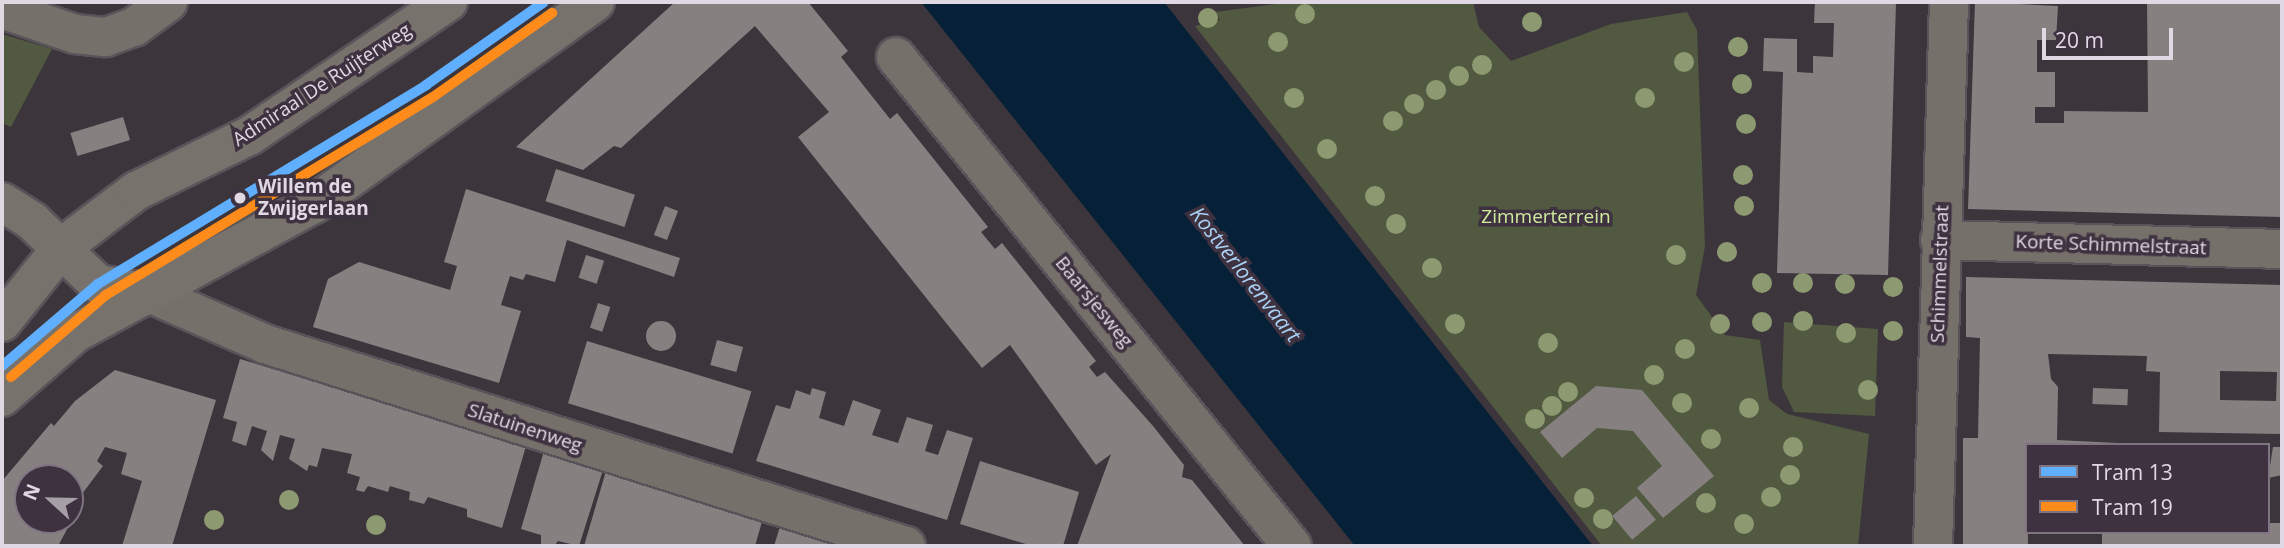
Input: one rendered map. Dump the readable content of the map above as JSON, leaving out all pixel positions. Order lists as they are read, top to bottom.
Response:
{
  "streets": {
    "street": [
      "Admiraal De Ruijterweg",
      "Korte Schimmelstraat",
      "Schimmelstraat",
      "Baarsjesweg",
      "Slatuinenweg"
    ]
  },
  "crossings": [
    ["Korte Schimmelstraat", "Schimmelstraat"]
  ],
  "water": ["Kostverlorenvaart"],
  "parks": ["Zimmerterrein"],
  "places": ["Willem de Zwijgerlaan"],
  "lines": ["tram line 13", "tram line 19"],
  "legend": ["Tram 13", "Tram 19"],
  "scale_bar": "20 m",
  "north": "left"
}
